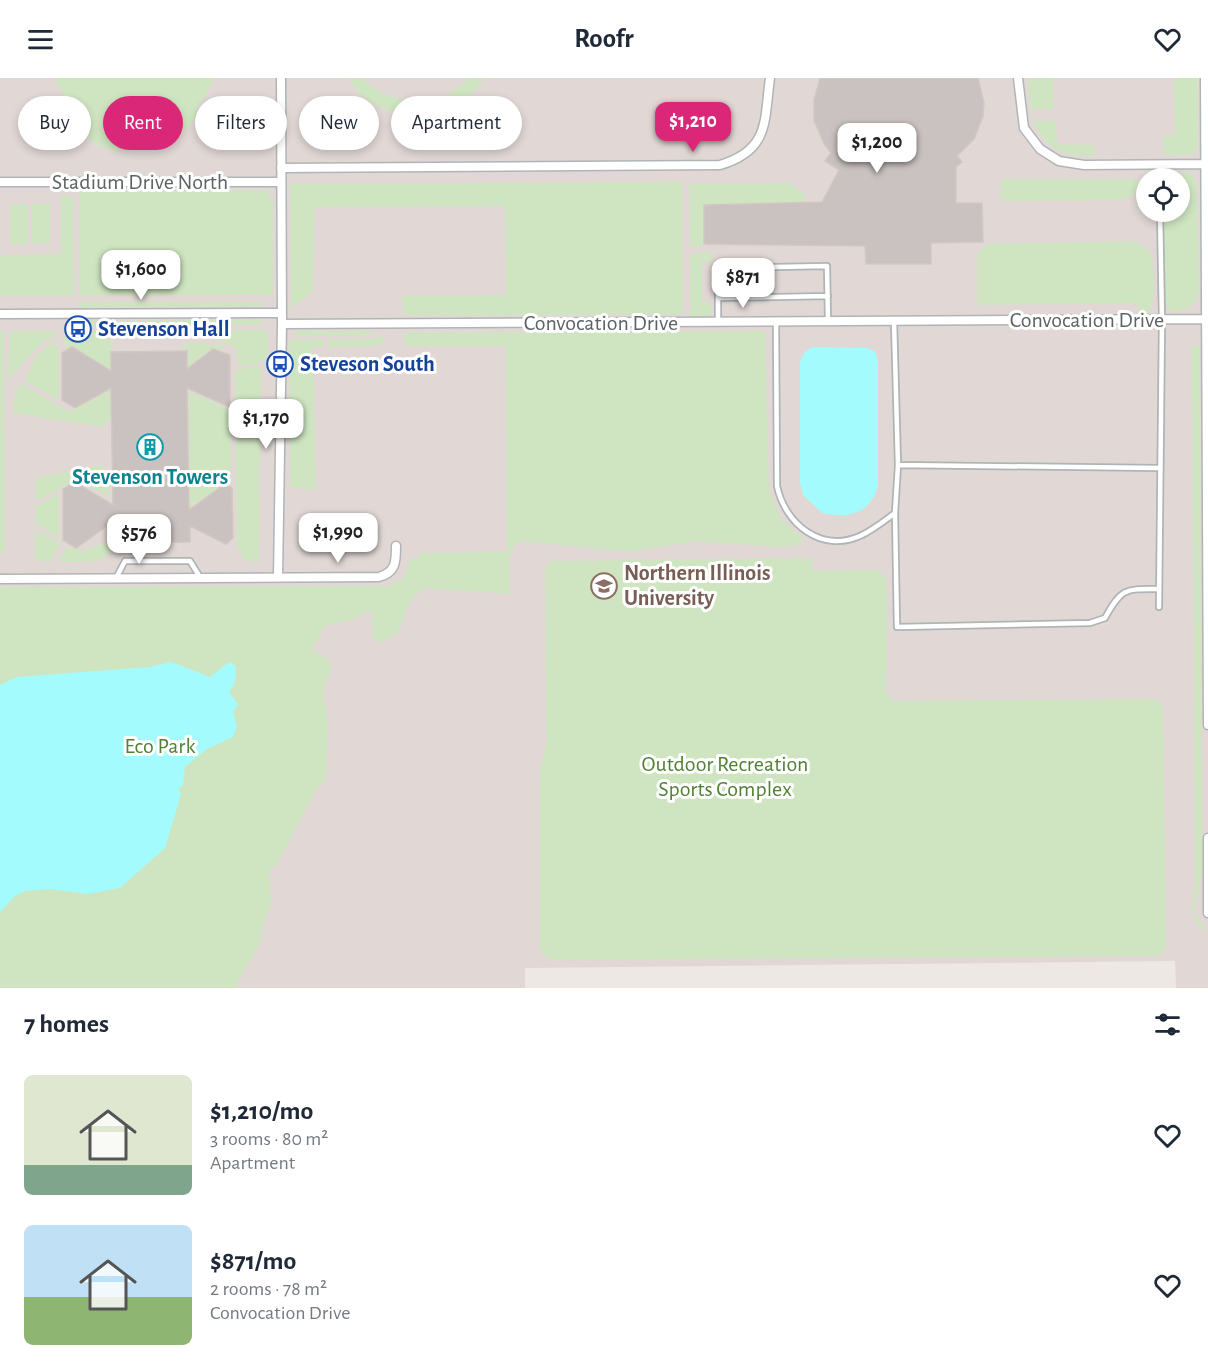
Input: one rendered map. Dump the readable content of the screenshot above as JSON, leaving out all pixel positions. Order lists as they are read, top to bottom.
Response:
{
  "streets": {
    "street": ["Stadium Drive North", "Convocation Drive"]
  },
  "parks": ["Eco Park", "Outdoor Recreation Sports Complex"],
  "places": {
    "bus stop": ["Stevenson Hall", "Steveson South"],
    "building": ["Stevenson Towers"],
    "school or university": ["Northern Illinois University"]
  },
  "page": {
    "header": "Roofr",
    "chip": [
      "Buy",
      "Rent",
      "Filters",
      "New",
      "Apartment"
    ],
    "price": [
      "$1,210",
      "$1,200",
      "$1,600",
      "$871",
      "$1,170",
      "$1,990",
      "$576"
    ],
    "heading": "7 homes",
    "list": [
      {
        "name": "$1,210/mo",
        "note": "3 rooms · 80 m² · Apartment"
      },
      {
        "name": "$871/mo",
        "note": "2 rooms · 78 m² · Convocation Drive"
      }
    ]
  }
}
